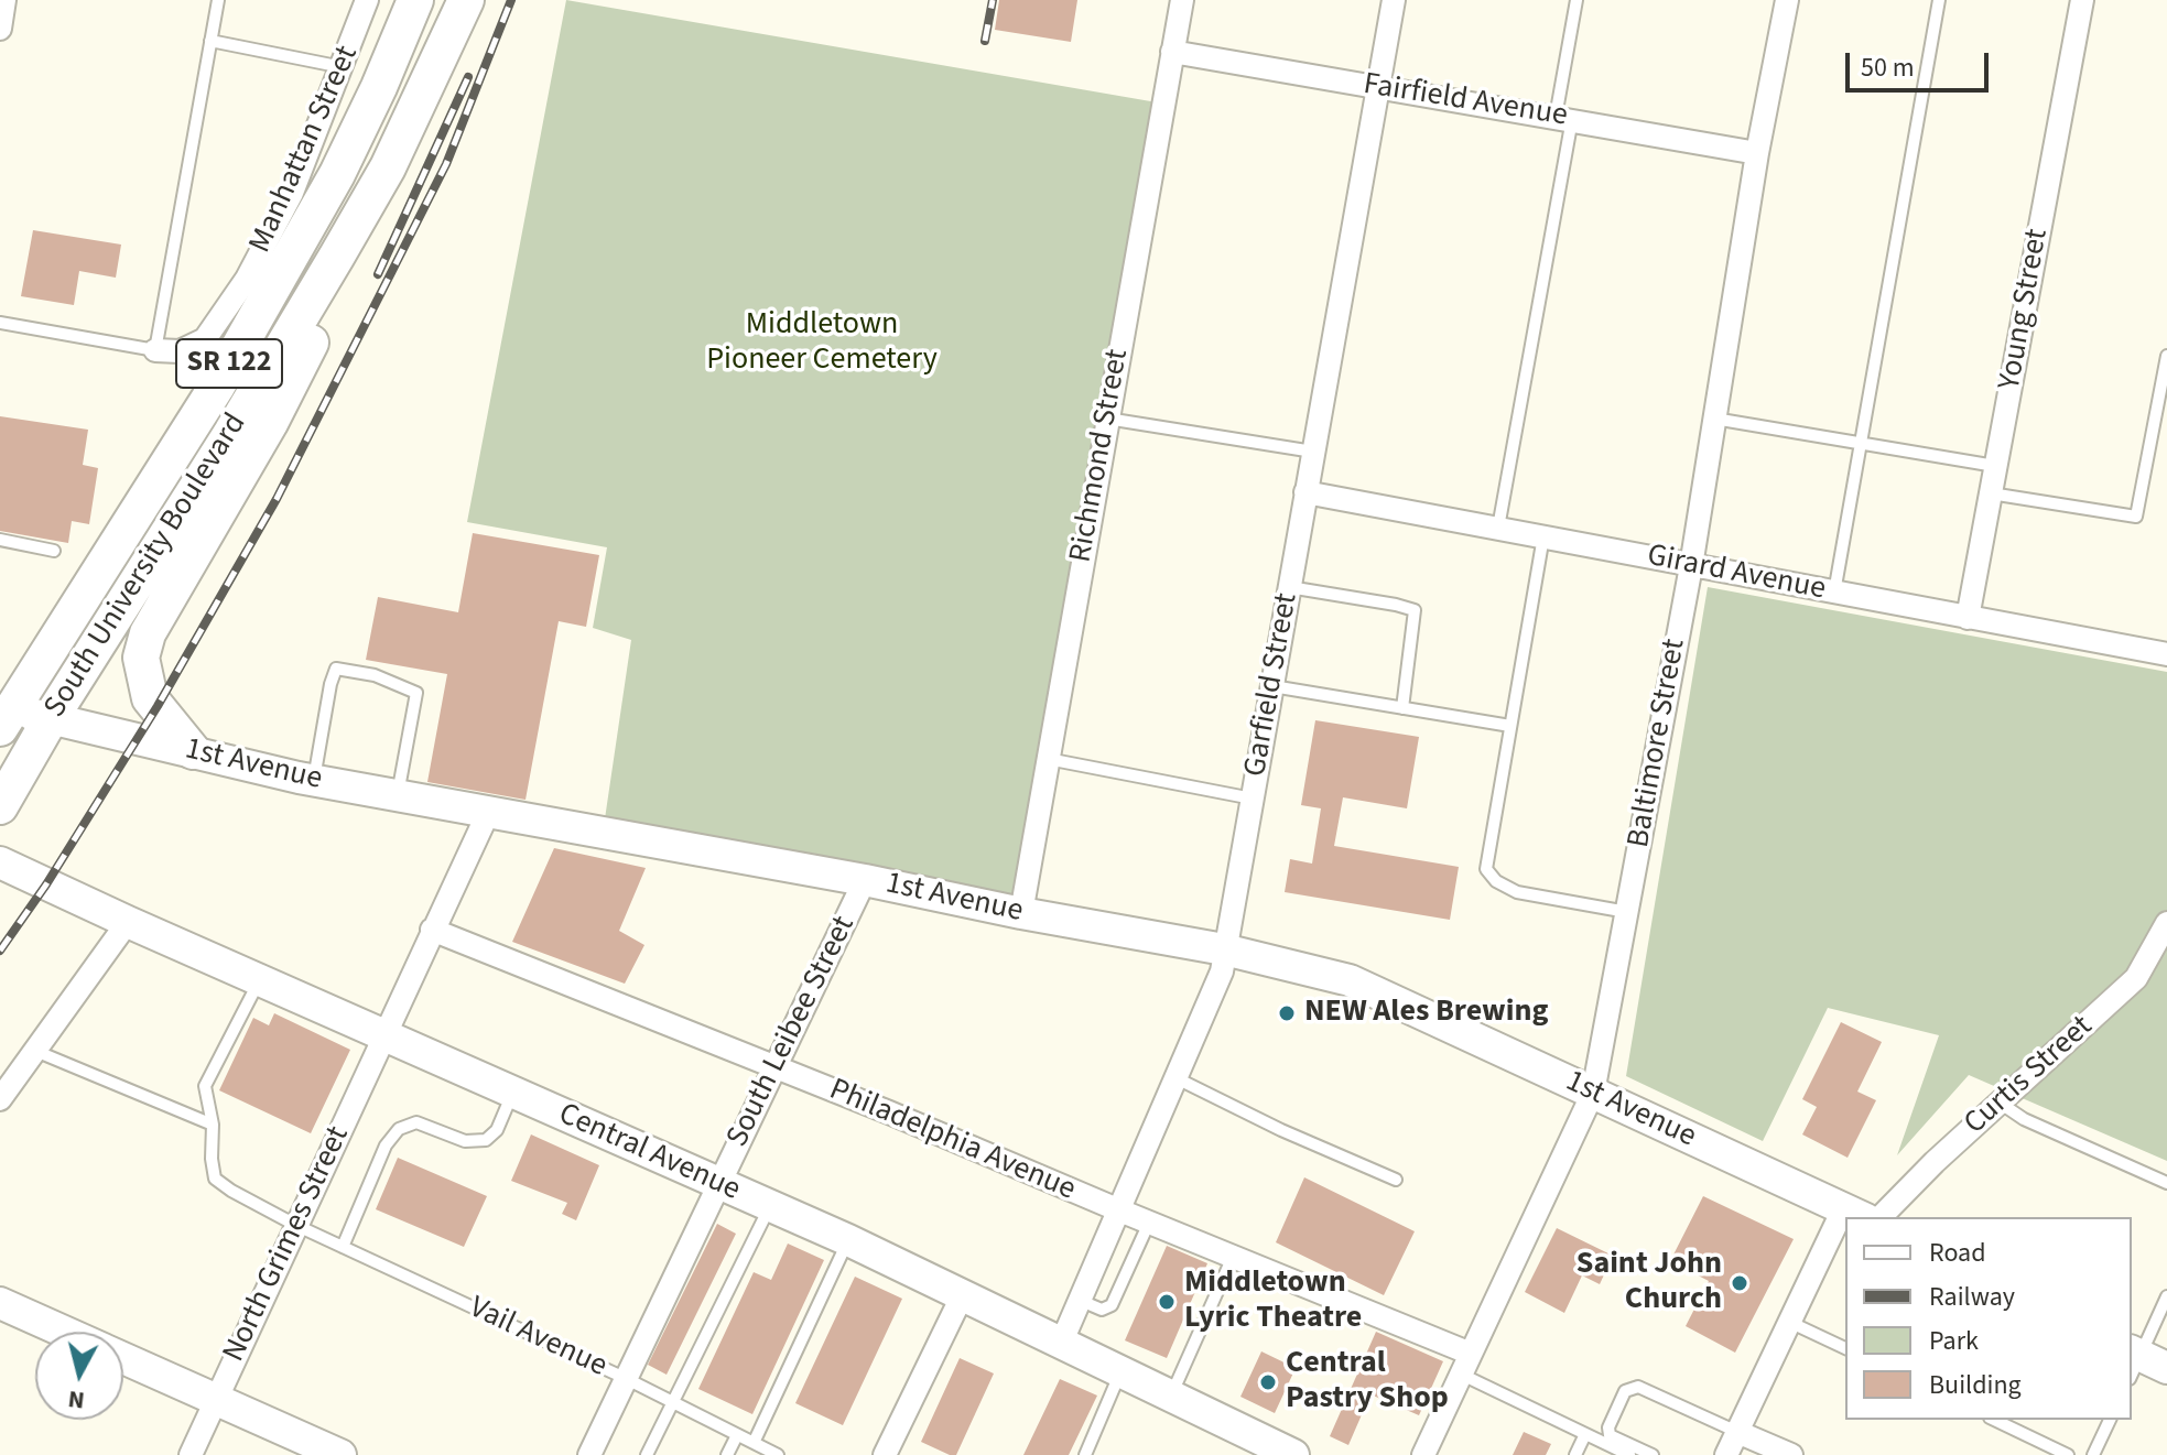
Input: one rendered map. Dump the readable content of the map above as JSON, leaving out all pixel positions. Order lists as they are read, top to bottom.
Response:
{
  "streets": {
    "main road": [
      "SR 122",
      "South University Boulevard",
      "1st Avenue",
      "Central Avenue"
    ],
    "street": [
      "Fairfield Avenue",
      "Manhattan Street",
      "Young Street",
      "Richmond Street",
      "Girard Avenue",
      "Garfield Street",
      "Baltimore Street",
      "South Leibee Street",
      "Curtis Street",
      "Philadelphia Avenue",
      "North Grimes Street"
    ],
    "lane": ["Vail Avenue"]
  },
  "crossings": [
    ["Fairfield Avenue", "Richmond Street"],
    ["Fairfield Avenue", "Garfield Street"],
    ["Fairfield Avenue", "Baltimore Street"],
    ["Young Street", "Girard Avenue"],
    ["Richmond Street", "1st Avenue"],
    ["South University Boulevard", "1st Avenue"],
    ["Girard Avenue", "Garfield Street"],
    ["Girard Avenue", "Baltimore Street"],
    ["Garfield Street", "1st Avenue"],
    ["Garfield Street", "Philadelphia Avenue"],
    ["Garfield Street", "Central Avenue"],
    ["Baltimore Street", "1st Avenue"],
    ["Baltimore Street", "Philadelphia Avenue"],
    ["1st Avenue", "South Leibee Street"],
    ["1st Avenue", "North Grimes Street"],
    ["South Leibee Street", "Philadelphia Avenue"],
    ["South Leibee Street", "Central Avenue"],
    ["South Leibee Street", "Vail Avenue"],
    ["Philadelphia Avenue", "North Grimes Street"],
    ["Central Avenue", "North Grimes Street"],
    ["North Grimes Street", "Vail Avenue"]
  ],
  "parks": ["Middletown Pioneer Cemetery"],
  "places": [
    "NEW Ales Brewing",
    "Saint John Church",
    "Middletown Lyric Theatre",
    "Central Pastry Shop"
  ],
  "legend": [
    "Road",
    "Railway",
    "Park",
    "Building"
  ],
  "scale_bar": "50 m",
  "north": "bottom"
}
